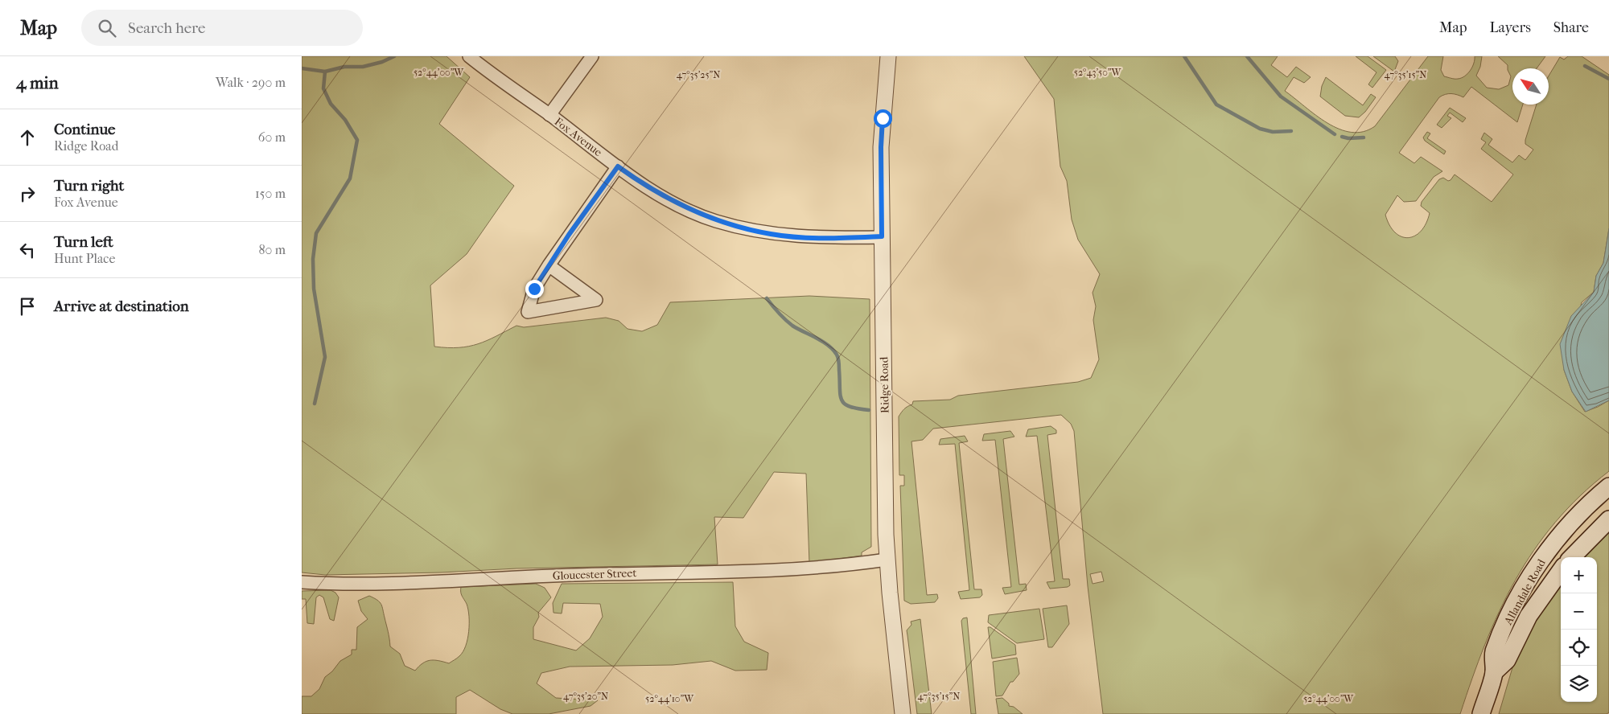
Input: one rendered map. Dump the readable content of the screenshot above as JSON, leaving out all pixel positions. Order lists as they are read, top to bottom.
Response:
{
  "streets": {
    "main road": ["Allandale Road"],
    "street": ["Fox Avenue", "Ridge Road", "Gloucester Street"]
  },
  "crossings": [
    ["Fox Avenue", "Ridge Road"],
    ["Ridge Road", "Gloucester Street"]
  ],
  "north": "top left",
  "page": {
    "header": "Map",
    "search": "Search here",
    "nav": ["Map", "Layers", "Share"],
    "heading": ["4 min", "Walk · 290 m"],
    "list": [
      ["Continue", "Ridge Road", "60 m"],
      ["Turn right", "Fox Avenue", "150 m"],
      ["Turn left", "Hunt Place", "80 m"],
      "Arrive at destination"
    ],
    "map_buttons": ["+", "−"]
  },
  "coordinates": [
    "52°44'00\"W",
    "52°43'50\"W",
    "47°35'25\"N",
    "47°35'15\"N",
    "47°35'20\"N",
    "52°44'10\"W"
  ]
}
